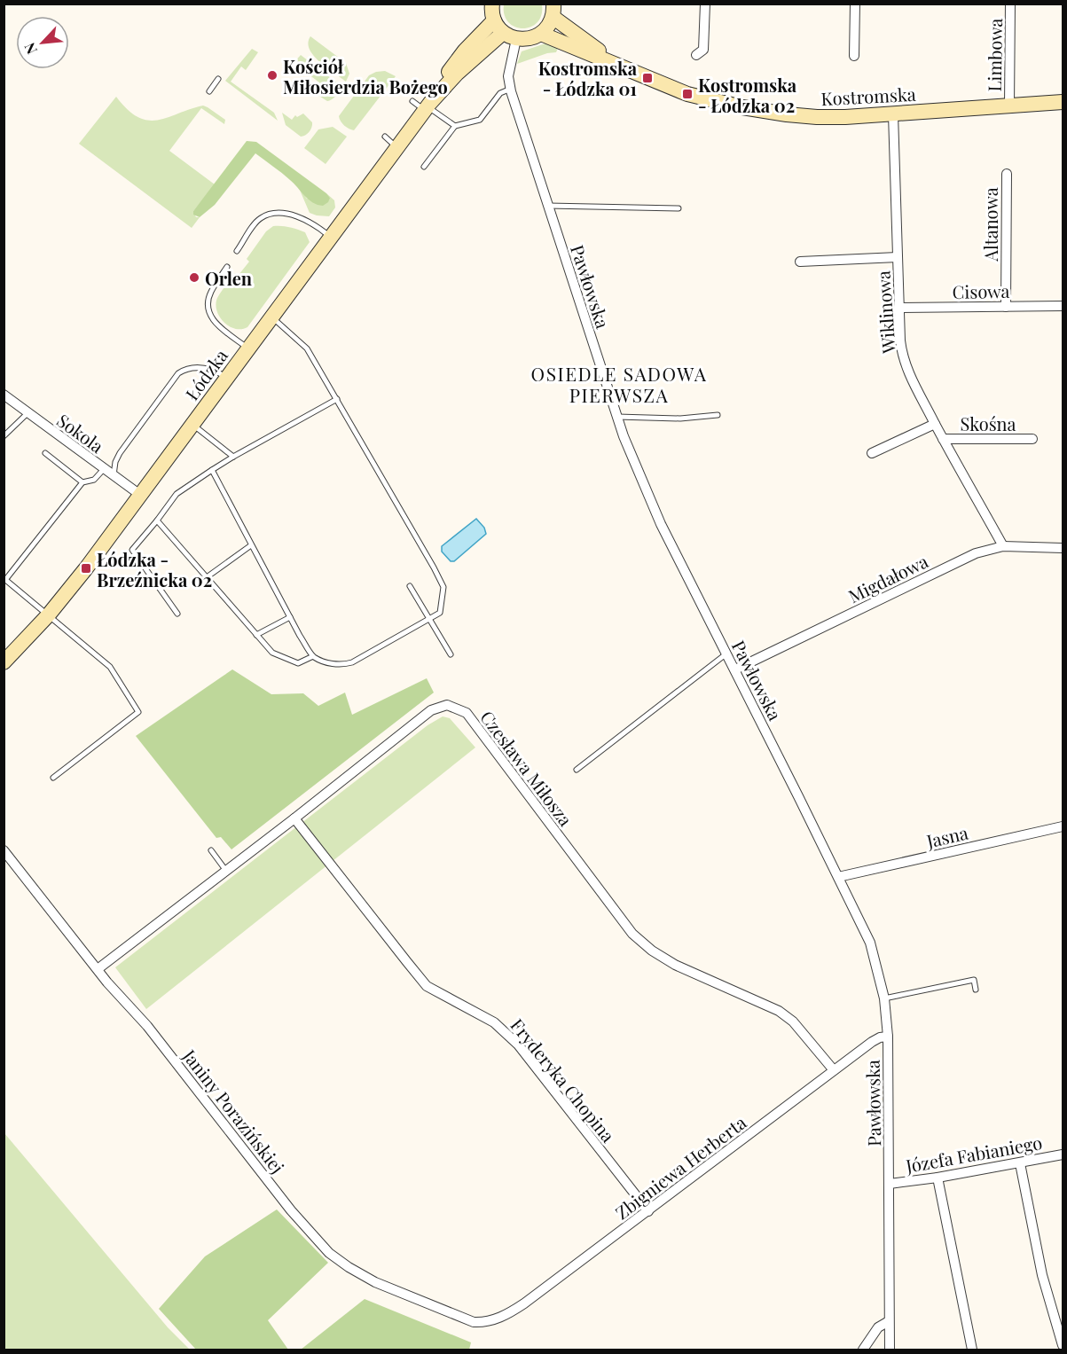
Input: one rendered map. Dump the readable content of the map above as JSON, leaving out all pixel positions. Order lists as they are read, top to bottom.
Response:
{
  "streets": {
    "main road": ["Kostromska", "Łódzka"],
    "street": [
      "Limbowa",
      "Altanowa",
      "Pawłowska",
      "Cisowa",
      "Wiklinowa",
      "Skośna",
      "Sokola",
      "Migdałowa",
      "Czesława Miłosza",
      "Jasna",
      "Fryderyka Chopina",
      "Janiny Porazińskiej",
      "Józefa Fabianiego",
      "Zbigniewa Herberta"
    ]
  },
  "crossings": [
    ["Limbowa", "Kostromska"],
    ["Kostromska", "Wiklinowa"],
    ["Altanowa", "Cisowa"],
    ["Pawłowska", "Łódzka"],
    ["Pawłowska", "Migdałowa"],
    ["Pawłowska", "Jasna"],
    ["Pawłowska", "Józefa Fabianiego"],
    ["Pawłowska", "Zbigniewa Herberta"],
    ["Cisowa", "Wiklinowa"],
    ["Wiklinowa", "Skośna"],
    ["Wiklinowa", "Migdałowa"],
    ["Łódzka", "Sokola"],
    ["Czesława Miłosza", "Fryderyka Chopina"],
    ["Czesława Miłosza", "Janiny Porazińskiej"],
    ["Czesława Miłosza", "Zbigniewa Herberta"],
    ["Fryderyka Chopina", "Zbigniewa Herberta"],
    ["Janiny Porazińskiej", "Zbigniewa Herberta"]
  ],
  "districts": ["OSIEDLE SADOWA PIERWSZA"],
  "places": {
    "other": ["Kościół Miłosierdzia Bożego", "Orlen"],
    "transit": ["Kostromska - Łódzka 01", "Kostromska - Łódzka 02", "Łódzka - Brzeźnicka 02"]
  },
  "north": "bottom left"
}
